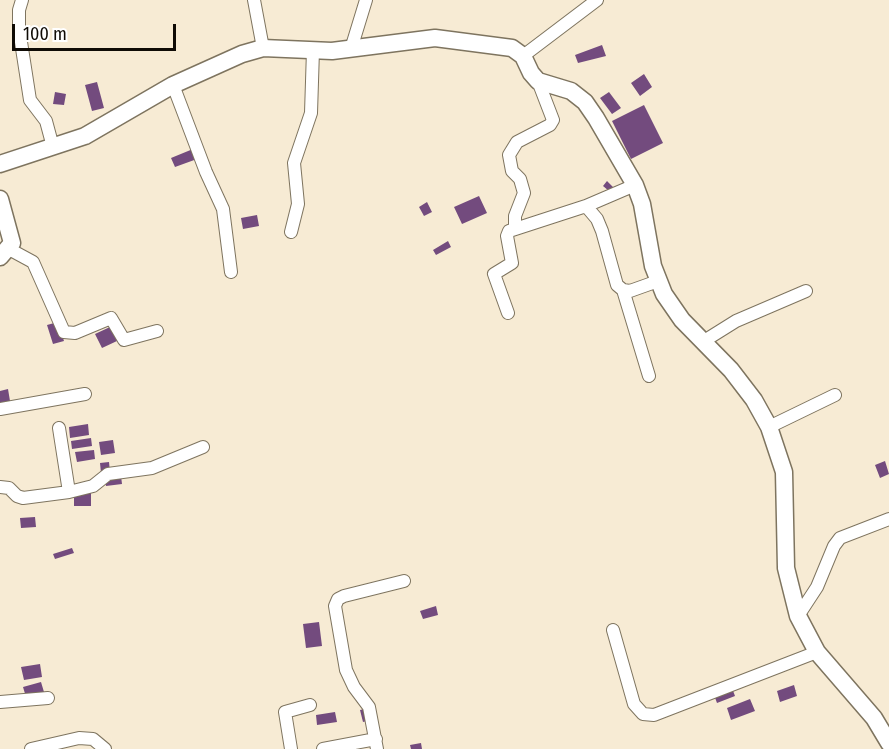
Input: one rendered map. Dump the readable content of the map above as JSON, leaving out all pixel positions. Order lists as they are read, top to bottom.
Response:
{
  "scale_bar": "100 m"
}
